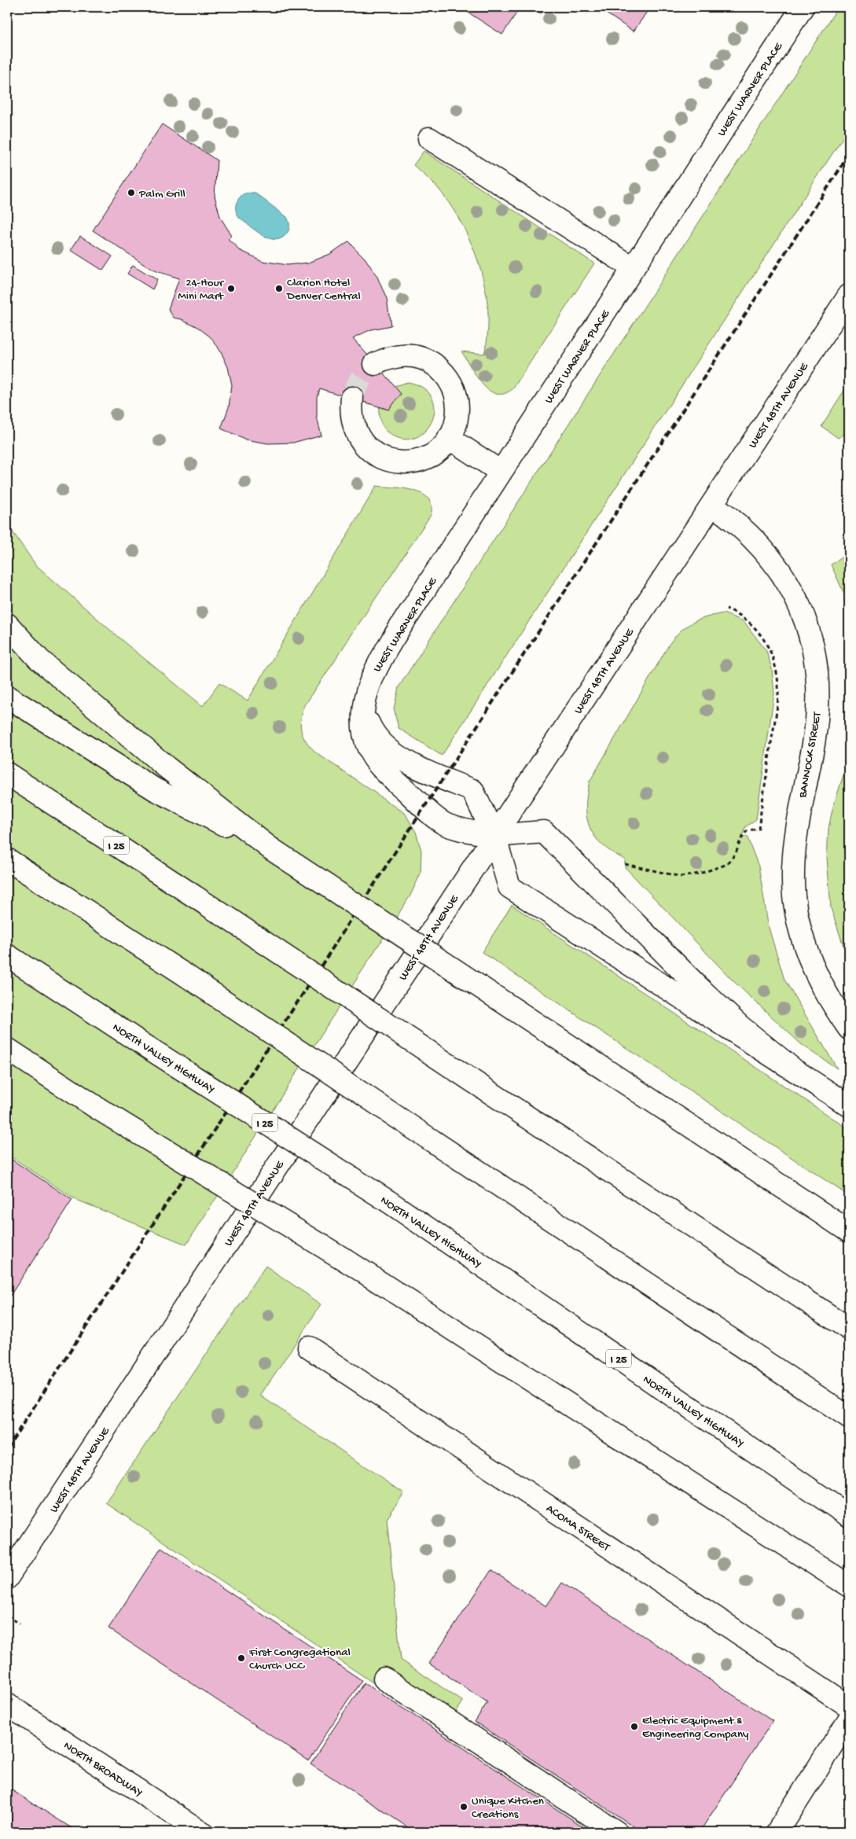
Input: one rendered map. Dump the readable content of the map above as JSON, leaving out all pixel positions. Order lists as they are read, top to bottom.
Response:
{
  "streets": {
    "main road": [
      "WEST WARNER PLACE",
      "WEST 48TH AVENUE",
      "BANNOCK STREET",
      "I 25",
      "NORTH VALLEY HIGHWAY",
      "ACOMA STREET",
      "NORTH BROADWAY"
    ]
  },
  "crossings": [
    ["WEST WARNER PLACE", "WEST 48TH AVENUE"],
    ["WEST 48TH AVENUE", "BANNOCK STREET"]
  ],
  "places": [
    "Palm Grill",
    "24-Hour Mini Mart",
    "Clarion Hotel Denver Central",
    "First Congregational Church UCC",
    "Electric Equipment & Engineering Company",
    "Unique Kitchen Creations"
  ]
}
